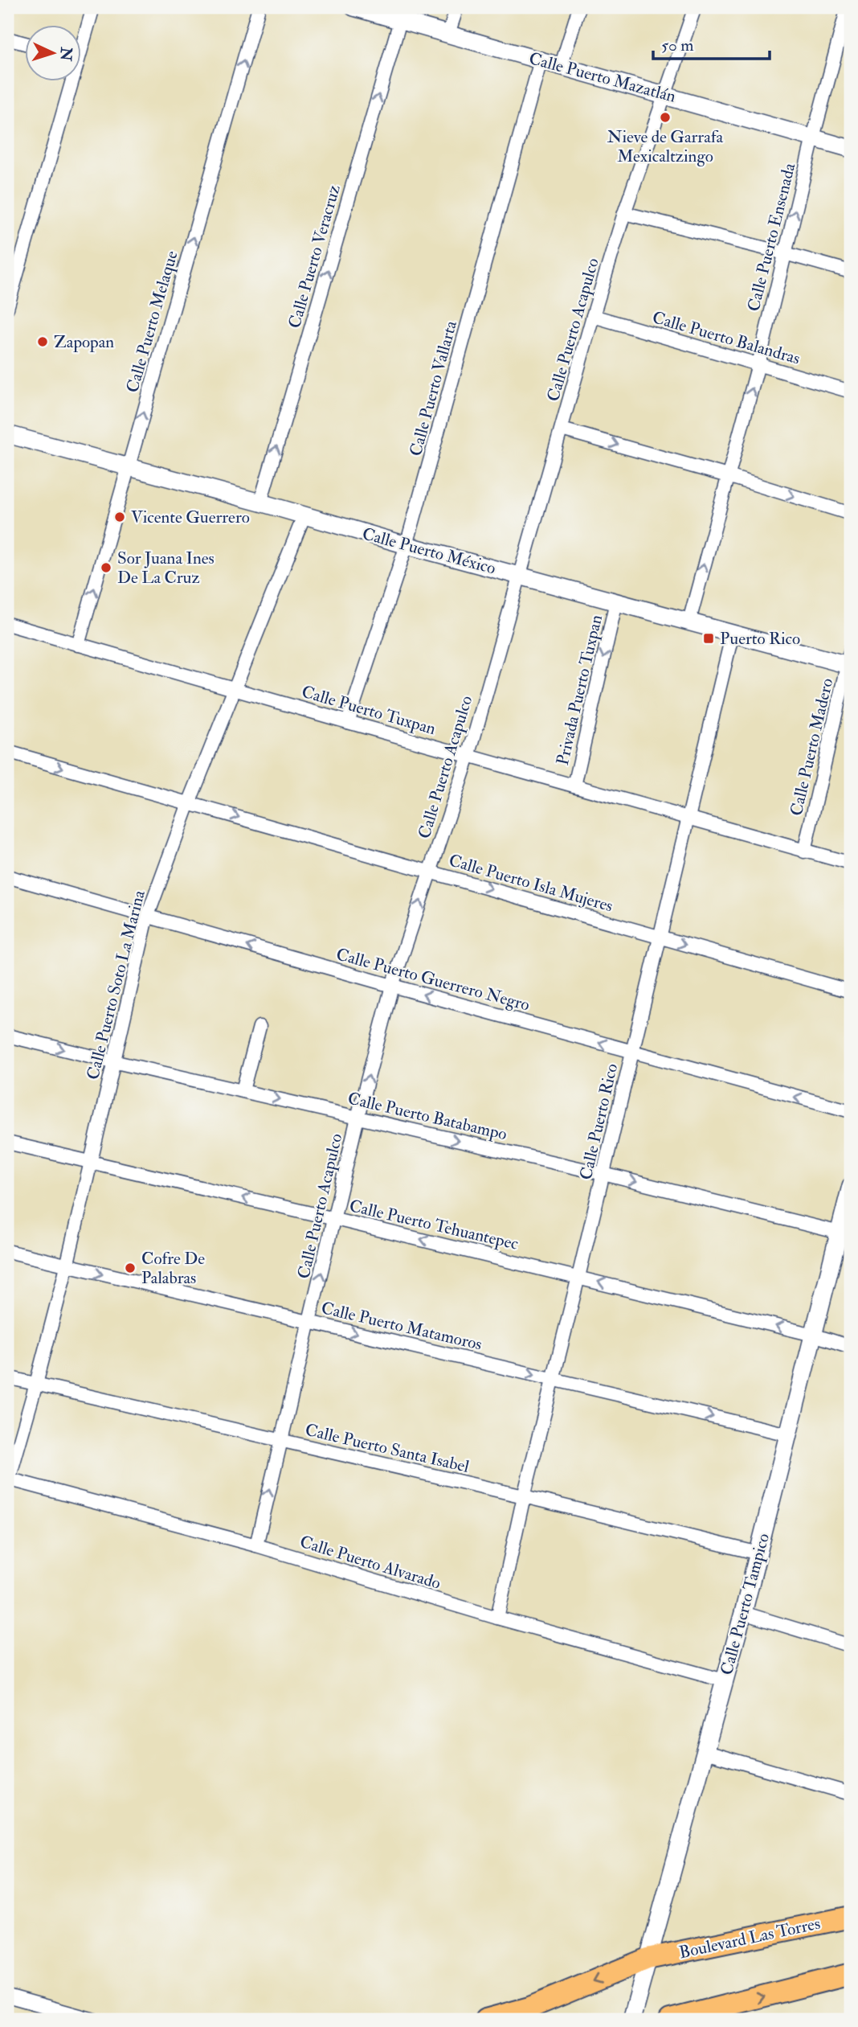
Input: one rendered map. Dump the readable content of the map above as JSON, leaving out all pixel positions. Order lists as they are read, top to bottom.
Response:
{
  "streets": {
    "main road": ["Boulevard Las Torres"],
    "street": [
      "Calle Puerto Mazatlán",
      "Calle Puerto Ensenada",
      "Calle Puerto Veracruz",
      "Calle Puerto Melaque",
      "Calle Puerto Acapulco",
      "Calle Puerto Balandras",
      "Calle Puerto Vallarta",
      "Calle Puerto México",
      "Privada Puerto Tuxpan",
      "Calle Puerto Tuxpan",
      "Calle Puerto Madero",
      "Calle Puerto Isla Mujeres",
      "Calle Puerto Guerrero Negro",
      "Calle Puerto Soto La Marina",
      "Calle Puerto Batabampo",
      "Calle Puerto Rico",
      "Calle Puerto Tehuantepec",
      "Calle Puerto Matamoros",
      "Calle Puerto Santa Isabel",
      "Calle Puerto Alvarado",
      "Calle Puerto Tampico"
    ]
  },
  "crossings": [
    ["Calle Puerto Mazatlán", "Calle Puerto Ensenada"],
    ["Calle Puerto Mazatlán", "Calle Puerto Veracruz"],
    ["Calle Puerto Mazatlán", "Calle Puerto Acapulco"],
    ["Calle Puerto Mazatlán", "Calle Puerto Vallarta"],
    ["Calle Puerto Ensenada", "Calle Puerto Balandras"],
    ["Calle Puerto Ensenada", "Calle Puerto México"],
    ["Calle Puerto Veracruz", "Calle Puerto México"],
    ["Calle Puerto Melaque", "Calle Puerto México"],
    ["Calle Puerto Melaque", "Calle Puerto Tuxpan"],
    ["Calle Puerto Acapulco", "Calle Puerto Balandras"],
    ["Calle Puerto Acapulco", "Calle Puerto México"],
    ["Calle Puerto Acapulco", "Calle Puerto Tuxpan"],
    ["Calle Puerto Acapulco", "Calle Puerto Isla Mujeres"],
    ["Calle Puerto Acapulco", "Calle Puerto Guerrero Negro"],
    ["Calle Puerto Acapulco", "Calle Puerto Batabampo"],
    ["Calle Puerto Acapulco", "Calle Puerto Tehuantepec"],
    ["Calle Puerto Acapulco", "Calle Puerto Matamoros"],
    ["Calle Puerto Acapulco", "Calle Puerto Santa Isabel"],
    ["Calle Puerto Acapulco", "Calle Puerto Alvarado"],
    ["Calle Puerto Vallarta", "Calle Puerto México"],
    ["Calle Puerto Vallarta", "Calle Puerto Tuxpan"],
    ["Calle Puerto México", "Privada Puerto Tuxpan"],
    ["Calle Puerto México", "Calle Puerto Madero"],
    ["Calle Puerto México", "Calle Puerto Soto La Marina"],
    ["Calle Puerto México", "Calle Puerto Rico"],
    ["Privada Puerto Tuxpan", "Calle Puerto Tuxpan"],
    ["Calle Puerto Tuxpan", "Calle Puerto Madero"],
    ["Calle Puerto Tuxpan", "Calle Puerto Soto La Marina"],
    ["Calle Puerto Tuxpan", "Calle Puerto Rico"],
    ["Calle Puerto Isla Mujeres", "Calle Puerto Soto La Marina"],
    ["Calle Puerto Isla Mujeres", "Calle Puerto Rico"],
    ["Calle Puerto Guerrero Negro", "Calle Puerto Soto La Marina"],
    ["Calle Puerto Guerrero Negro", "Calle Puerto Rico"],
    ["Calle Puerto Soto La Marina", "Calle Puerto Batabampo"],
    ["Calle Puerto Soto La Marina", "Calle Puerto Tehuantepec"],
    ["Calle Puerto Soto La Marina", "Calle Puerto Matamoros"],
    ["Calle Puerto Soto La Marina", "Calle Puerto Santa Isabel"],
    ["Calle Puerto Soto La Marina", "Calle Puerto Alvarado"],
    ["Calle Puerto Batabampo", "Calle Puerto Rico"],
    ["Calle Puerto Batabampo", "Calle Puerto Tampico"],
    ["Calle Puerto Rico", "Calle Puerto Tehuantepec"],
    ["Calle Puerto Rico", "Calle Puerto Matamoros"],
    ["Calle Puerto Rico", "Calle Puerto Santa Isabel"],
    ["Calle Puerto Rico", "Calle Puerto Alvarado"],
    ["Calle Puerto Tehuantepec", "Calle Puerto Tampico"],
    ["Calle Puerto Matamoros", "Calle Puerto Tampico"],
    ["Calle Puerto Santa Isabel", "Calle Puerto Tampico"],
    ["Calle Puerto Alvarado", "Calle Puerto Tampico"],
    ["Calle Puerto Tampico", "Boulevard Las Torres"]
  ],
  "one_way": [
    "Calle Puerto Ensenada",
    "Calle Puerto Veracruz",
    "Calle Puerto Melaque",
    "Privada Puerto Tuxpan",
    "Calle Puerto Isla Mujeres",
    "Calle Puerto Guerrero Negro",
    "Calle Puerto Batabampo",
    "Calle Puerto Tehuantepec",
    "Calle Puerto Matamoros",
    "Boulevard Las Torres"
  ],
  "places": {
    "other": [
      "Nieve de Garrafa Mexicaltzingo",
      "Zapopan",
      "Vicente Guerrero",
      "Sor Juana Ines De La Cruz",
      "Cofre De Palabras"
    ],
    "transit": ["Puerto Rico"]
  },
  "scale_bar": "50 m",
  "north": "right"
}
